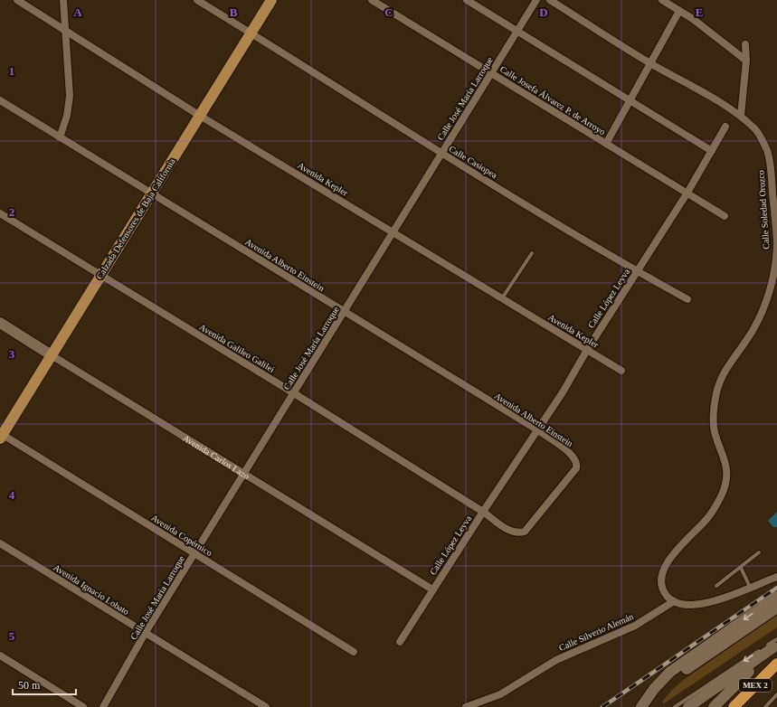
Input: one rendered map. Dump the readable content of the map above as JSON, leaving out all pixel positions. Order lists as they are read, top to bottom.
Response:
{
  "streets": {
    "highway": ["MEX 2"],
    "main road": ["Calzada Defensores de Baja California", "Avenida Carlos Lazo"],
    "street": [
      "Calle José María Larroque",
      "Calle Josefa Álvarez P. de Arroyo",
      "Calle Casiopea",
      "Avenida Kepler",
      "Calle Soledad Orozco",
      "Avenida Alberto Einstein",
      "Calle López Leyva",
      "Avenida Galileo Galilei",
      "Avenida Copérnico",
      "Avenida Ignacio Lobato",
      "Calle Silverio Alemán"
    ]
  },
  "crossings": [
    ["Calle José María Larroque", "Calle Josefa Álvarez P. de Arroyo"],
    ["Calle José María Larroque", "Calle Casiopea"],
    ["Calle José María Larroque", "Avenida Kepler"],
    ["Calle José María Larroque", "Avenida Alberto Einstein"],
    ["Calle José María Larroque", "Avenida Galileo Galilei"],
    ["Calle José María Larroque", "Avenida Carlos Lazo"],
    ["Calle José María Larroque", "Avenida Copérnico"],
    ["Calle José María Larroque", "Avenida Ignacio Lobato"],
    ["Calle Josefa Álvarez P. de Arroyo", "Calle López Leyva"],
    ["Calle Casiopea", "Calzada Defensores de Baja California"],
    ["Calle Casiopea", "Calle López Leyva"],
    ["Avenida Kepler", "Calzada Defensores de Baja California"],
    ["Avenida Kepler", "Calle López Leyva"],
    ["Calle Soledad Orozco", "Calle Silverio Alemán"],
    ["Calzada Defensores de Baja California", "Avenida Alberto Einstein"],
    ["Calzada Defensores de Baja California", "Avenida Galileo Galilei"],
    ["Calzada Defensores de Baja California", "Avenida Carlos Lazo"],
    ["Calzada Defensores de Baja California", "Avenida Copérnico"],
    ["Avenida Alberto Einstein", "Calle López Leyva"],
    ["Avenida Alberto Einstein", "Avenida Galileo Galilei"],
    ["Calle López Leyva", "Avenida Galileo Galilei"],
    ["Calle López Leyva", "Avenida Carlos Lazo"]
  ],
  "scale_bar": "50 m",
  "grid": {
    "columns": [
      "A",
      "B",
      "C",
      "D",
      "E"
    ],
    "rows": [
      "1",
      "2",
      "3",
      "4",
      "5"
    ]
  }
}
